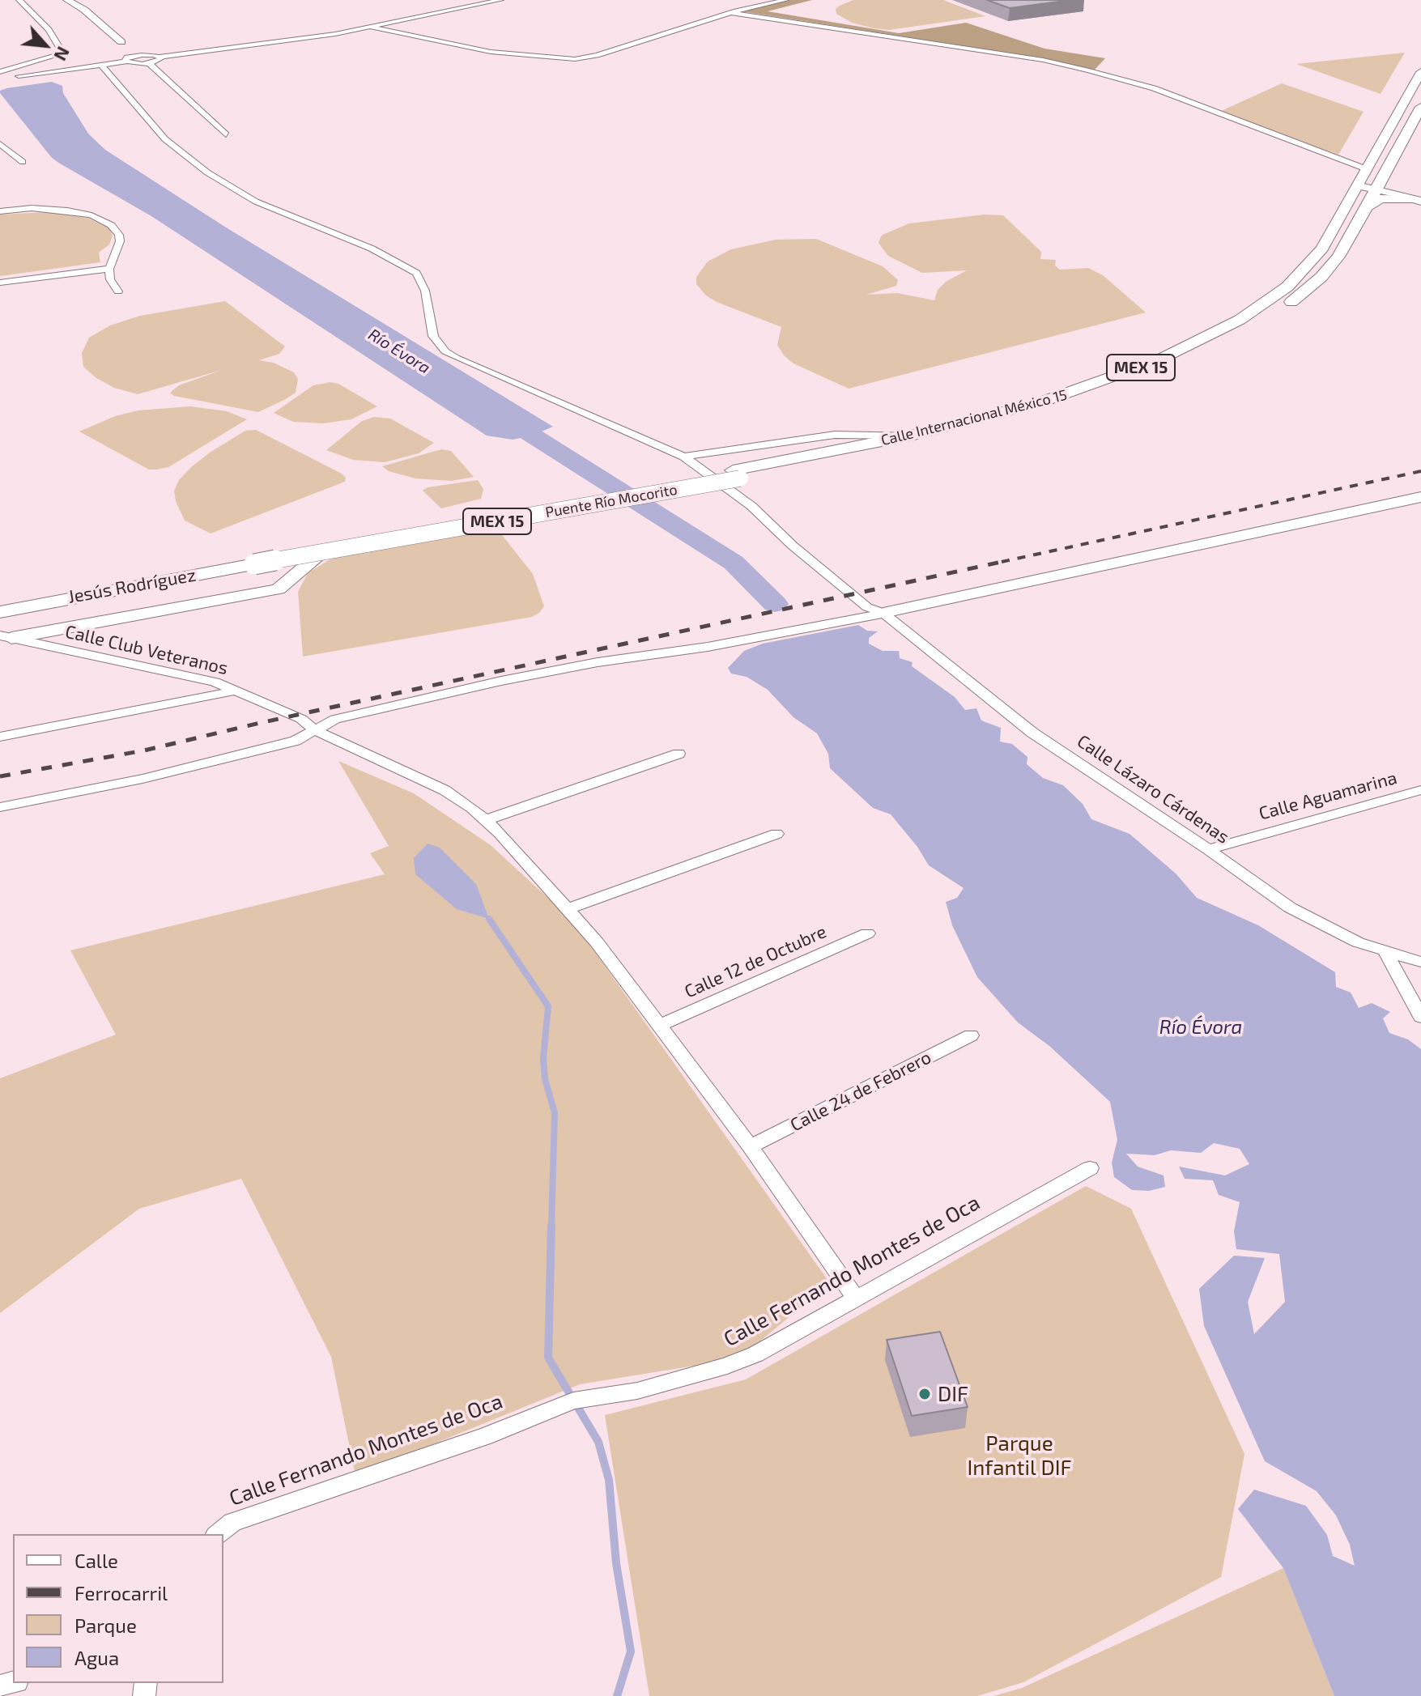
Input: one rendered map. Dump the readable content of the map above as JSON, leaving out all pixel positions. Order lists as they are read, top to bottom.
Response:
{
  "streets": {
    "main road": [
      "MEX 15",
      "Calle Internacional México 15",
      "Puente Río Mocorito",
      "Jesús Rodríguez"
    ],
    "street": [
      "Calle Club Veteranos",
      "Calle Lázaro Cárdenas",
      "Calle Aguamarina",
      "Calle 12 de Octubre",
      "Calle 24 de Febrero",
      "Calle Fernando Montes de Oca"
    ]
  },
  "crossings": [
    ["Calle Internacional México 15", "Puente Río Mocorito"],
    ["Puente Río Mocorito", "Jesús Rodríguez"],
    ["Calle Club Veteranos", "Calle 12 de Octubre"],
    ["Calle Club Veteranos", "Calle 24 de Febrero"],
    ["Calle Club Veteranos", "Calle Fernando Montes de Oca"],
    ["Calle Lázaro Cárdenas", "Calle Aguamarina"]
  ],
  "water": ["Río Évora"],
  "parks": ["Parque Infantil DIF"],
  "places": ["DIF"],
  "legend": [
    "Calle",
    "Ferrocarril",
    "Parque",
    "Agua"
  ],
  "north": "bottom right"
}
